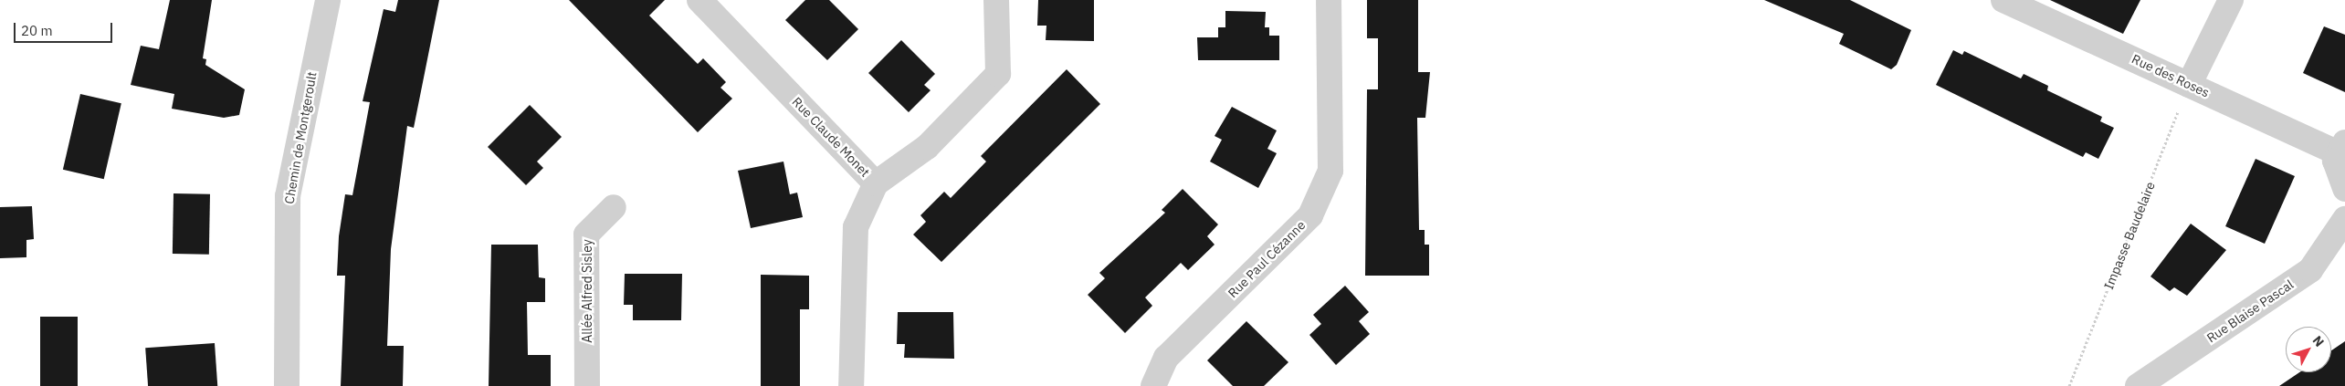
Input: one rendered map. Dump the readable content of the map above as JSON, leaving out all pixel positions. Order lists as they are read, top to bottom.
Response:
{
  "streets": {
    "street": [
      "Rue des Roses",
      "Rue Claude Monet",
      "Chemin de Montgeroult",
      "Rue Paul Cézanne",
      "Allée Alfred Sisley",
      "Rue Blaise Pascal"
    ],
    "path": ["Impasse Baudelaire"]
  },
  "crossings": [
    ["Rue des Roses", "Impasse Baudelaire"]
  ],
  "scale_bar": "20 m",
  "north": "top right"
}
